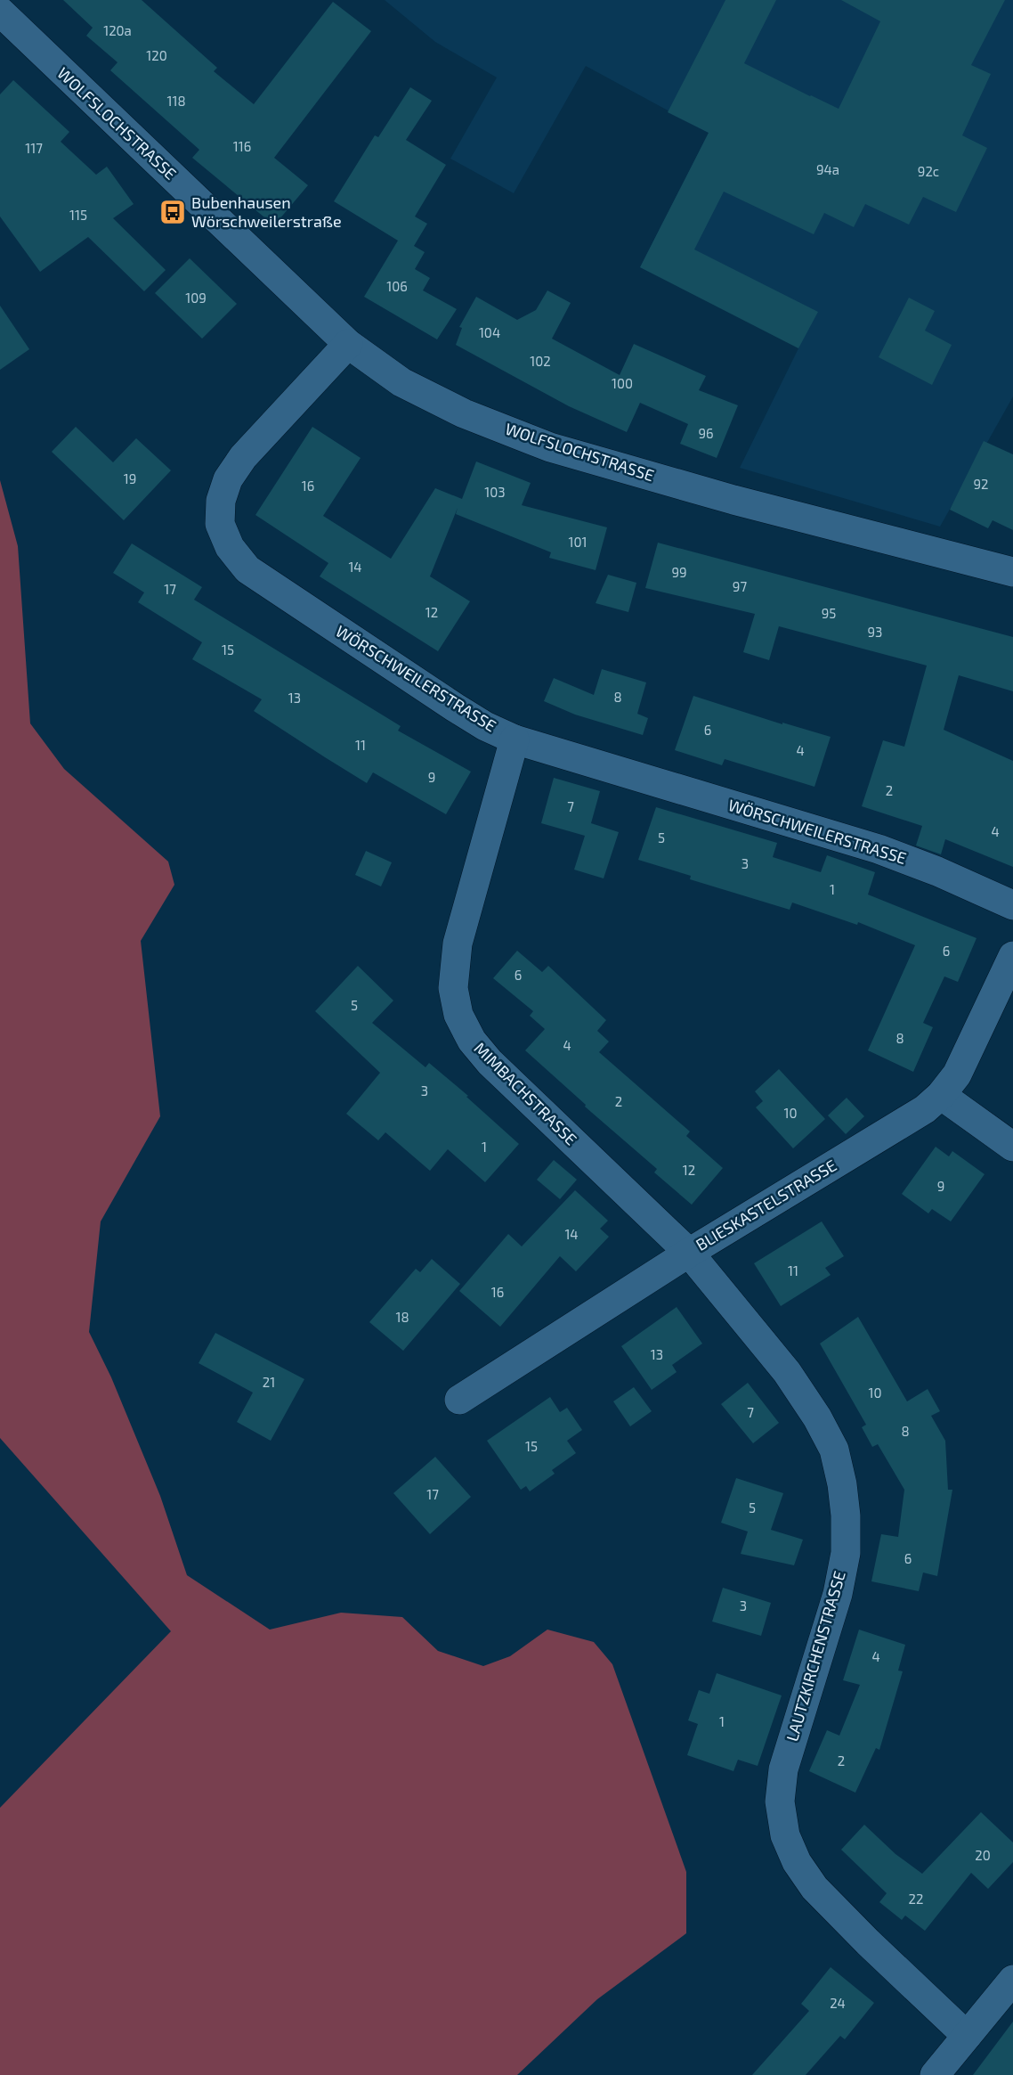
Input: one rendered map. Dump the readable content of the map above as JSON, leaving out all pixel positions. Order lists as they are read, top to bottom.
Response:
{
  "streets": {
    "street": [
      "WOLFSLOCHSTRASSE",
      "WÖRSCHWEILERSTRASSE",
      "MIMBACHSTRASSE",
      "BLIESKASTELSTRASSE",
      "LAUTZKIRCHENSTRASSE"
    ]
  },
  "crossings": [
    ["WOLFSLOCHSTRASSE", "WÖRSCHWEILERSTRASSE"],
    ["WÖRSCHWEILERSTRASSE", "MIMBACHSTRASSE"],
    ["MIMBACHSTRASSE", "BLIESKASTELSTRASSE"],
    ["MIMBACHSTRASSE", "LAUTZKIRCHENSTRASSE"],
    ["BLIESKASTELSTRASSE", "LAUTZKIRCHENSTRASSE"]
  ],
  "places": {
    "bus stop": ["Bubenhausen Wörschweilerstraße"]
  },
  "house_numbers": [
    "120a",
    "120",
    "118",
    "116",
    "117",
    "94a",
    "92c",
    "115",
    "106",
    "109",
    "104",
    "102",
    "100",
    "96",
    "19",
    "92",
    "16",
    "103",
    "101",
    "14",
    "99",
    "97",
    "17",
    "12",
    "95",
    "93",
    "15",
    "8",
    "13",
    "6",
    "11",
    "4",
    "9",
    "2",
    "7",
    "4",
    "5",
    "3",
    "1",
    "6",
    "6",
    "5",
    "8",
    "4",
    "3",
    "2",
    "10",
    "1",
    "12",
    "9",
    "14",
    "11",
    "16",
    "18",
    "13",
    "21",
    "10",
    "7",
    "8",
    "15",
    "17",
    "5",
    "6",
    "3",
    "4",
    "1",
    "2",
    "20",
    "22",
    "24"
  ]
}
